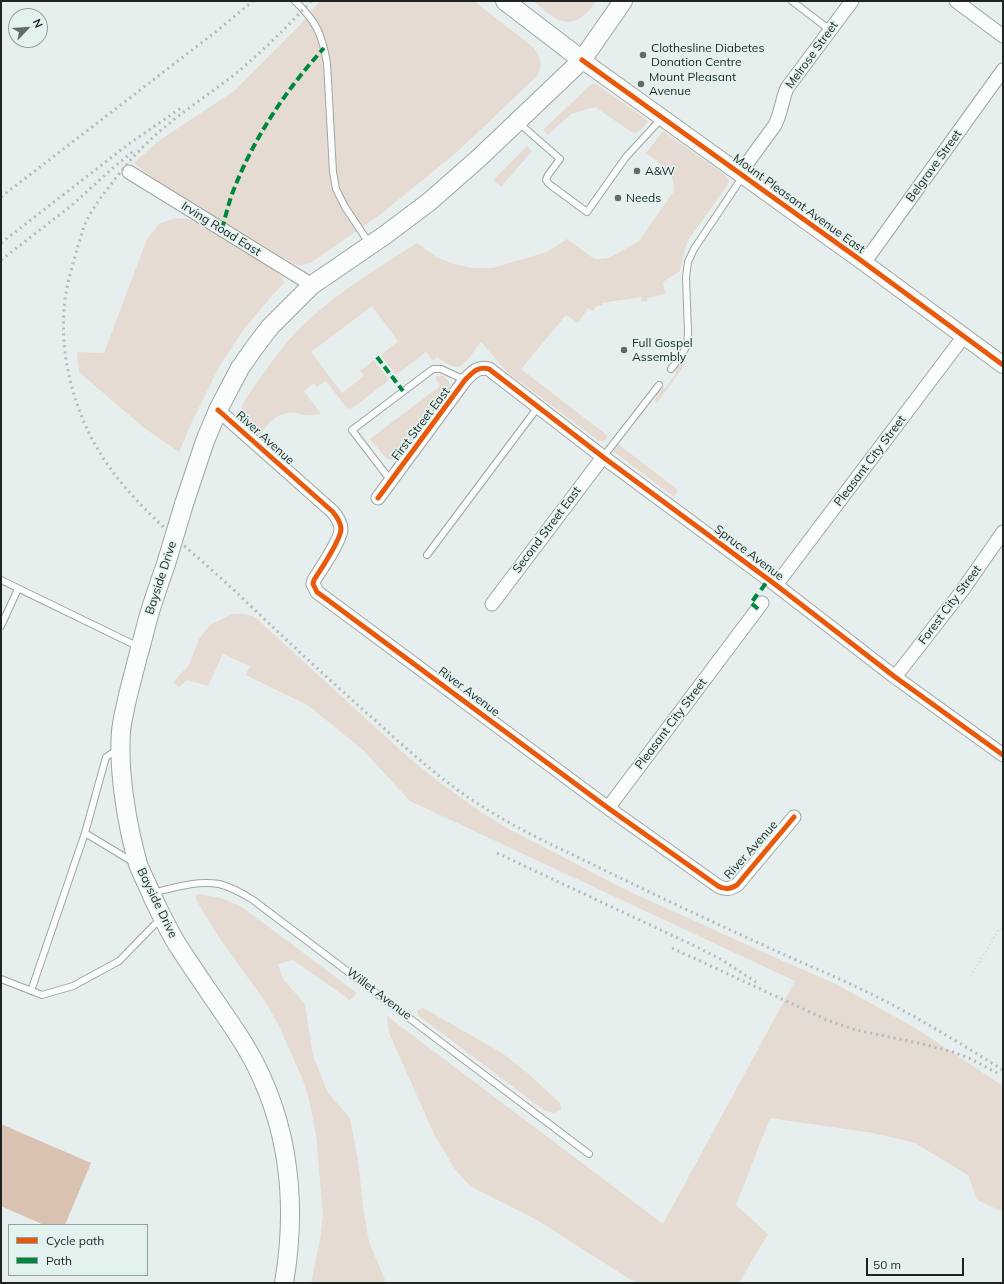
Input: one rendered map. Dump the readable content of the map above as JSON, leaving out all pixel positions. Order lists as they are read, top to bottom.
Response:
{
  "streets": {
    "main road": ["Bayside Drive"],
    "street": [
      "Melrose Street",
      "Belgrave Street",
      "Mount Pleasant Avenue East",
      "Irving Road East",
      "First Street East",
      "River Avenue",
      "Pleasant City Street",
      "Second Street East",
      "Spruce Avenue",
      "Forest City Street"
    ],
    "lane": ["Willet Avenue"]
  },
  "crossings": [
    ["Melrose Street", "Mount Pleasant Avenue East"],
    ["Belgrave Street", "Mount Pleasant Avenue East"],
    ["Mount Pleasant Avenue East", "Pleasant City Street"],
    ["Mount Pleasant Avenue East", "Bayside Drive"],
    ["Irving Road East", "Bayside Drive"],
    ["First Street East", "Spruce Avenue"],
    ["River Avenue", "Pleasant City Street"],
    ["River Avenue", "Bayside Drive"],
    ["Pleasant City Street", "Spruce Avenue"],
    ["Second Street East", "Spruce Avenue"],
    ["Spruce Avenue", "Forest City Street"],
    ["Bayside Drive", "Willet Avenue"]
  ],
  "places": [
    "Clothesline Diabetes Donation Centre",
    "Mount Pleasant Avenue",
    "A&W",
    "Needs",
    "Full Gospel Assembly"
  ],
  "legend": ["Cycle path", "Path"],
  "scale_bar": "50 m",
  "north": "top right"
}
